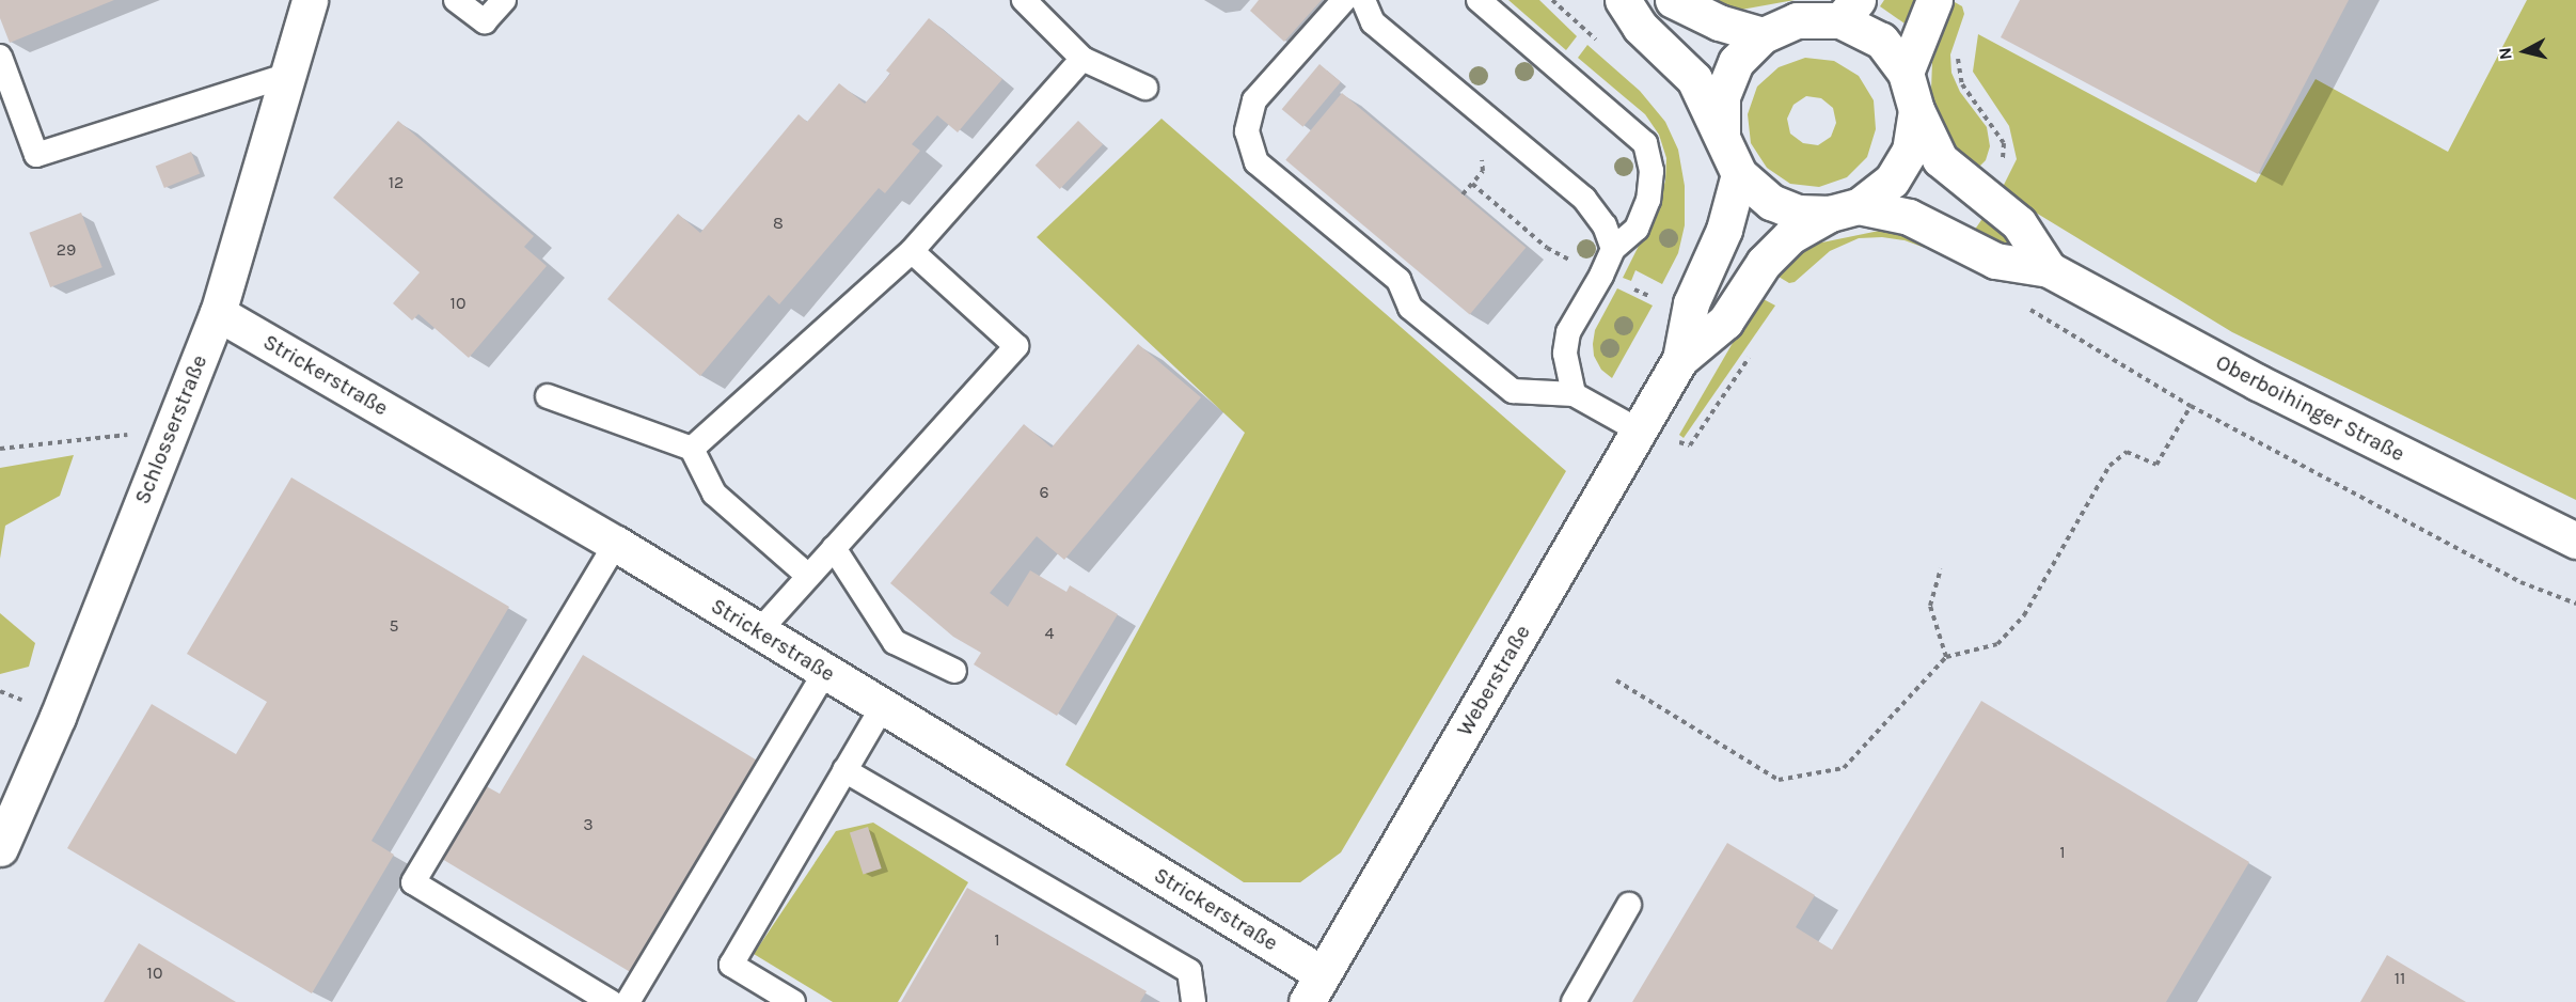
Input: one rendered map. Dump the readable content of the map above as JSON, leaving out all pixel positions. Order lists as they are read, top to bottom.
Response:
{
  "streets": {
    "street": [
      "Strickerstraße",
      "Oberboihinger Straße",
      "Schlosserstraße",
      "Weberstraße"
    ]
  },
  "crossings": [
    ["Strickerstraße", "Schlosserstraße"],
    ["Strickerstraße", "Weberstraße"],
    ["Oberboihinger Straße", "Weberstraße"]
  ],
  "house_numbers": [
    "12",
    "8",
    "29",
    "10",
    "6",
    "5",
    "4",
    "3",
    "1",
    "1",
    "10",
    "11"
  ],
  "north": "left"
}
